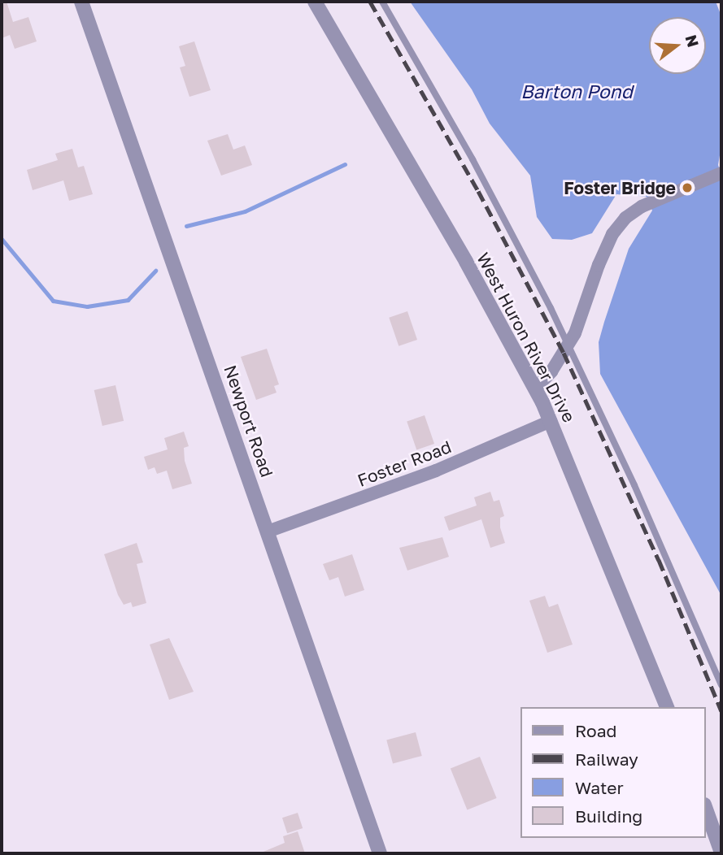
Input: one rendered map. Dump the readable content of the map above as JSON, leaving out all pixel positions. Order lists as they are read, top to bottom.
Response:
{
  "streets": {
    "street": ["West Huron River Drive", "Newport Road", "Foster Road"]
  },
  "crossings": [
    ["West Huron River Drive", "Foster Road"],
    ["Newport Road", "Foster Road"]
  ],
  "water": ["Barton Pond"],
  "places": ["Foster Bridge"],
  "legend": [
    "Road",
    "Railway",
    "Water",
    "Building"
  ],
  "north": "right"
}
